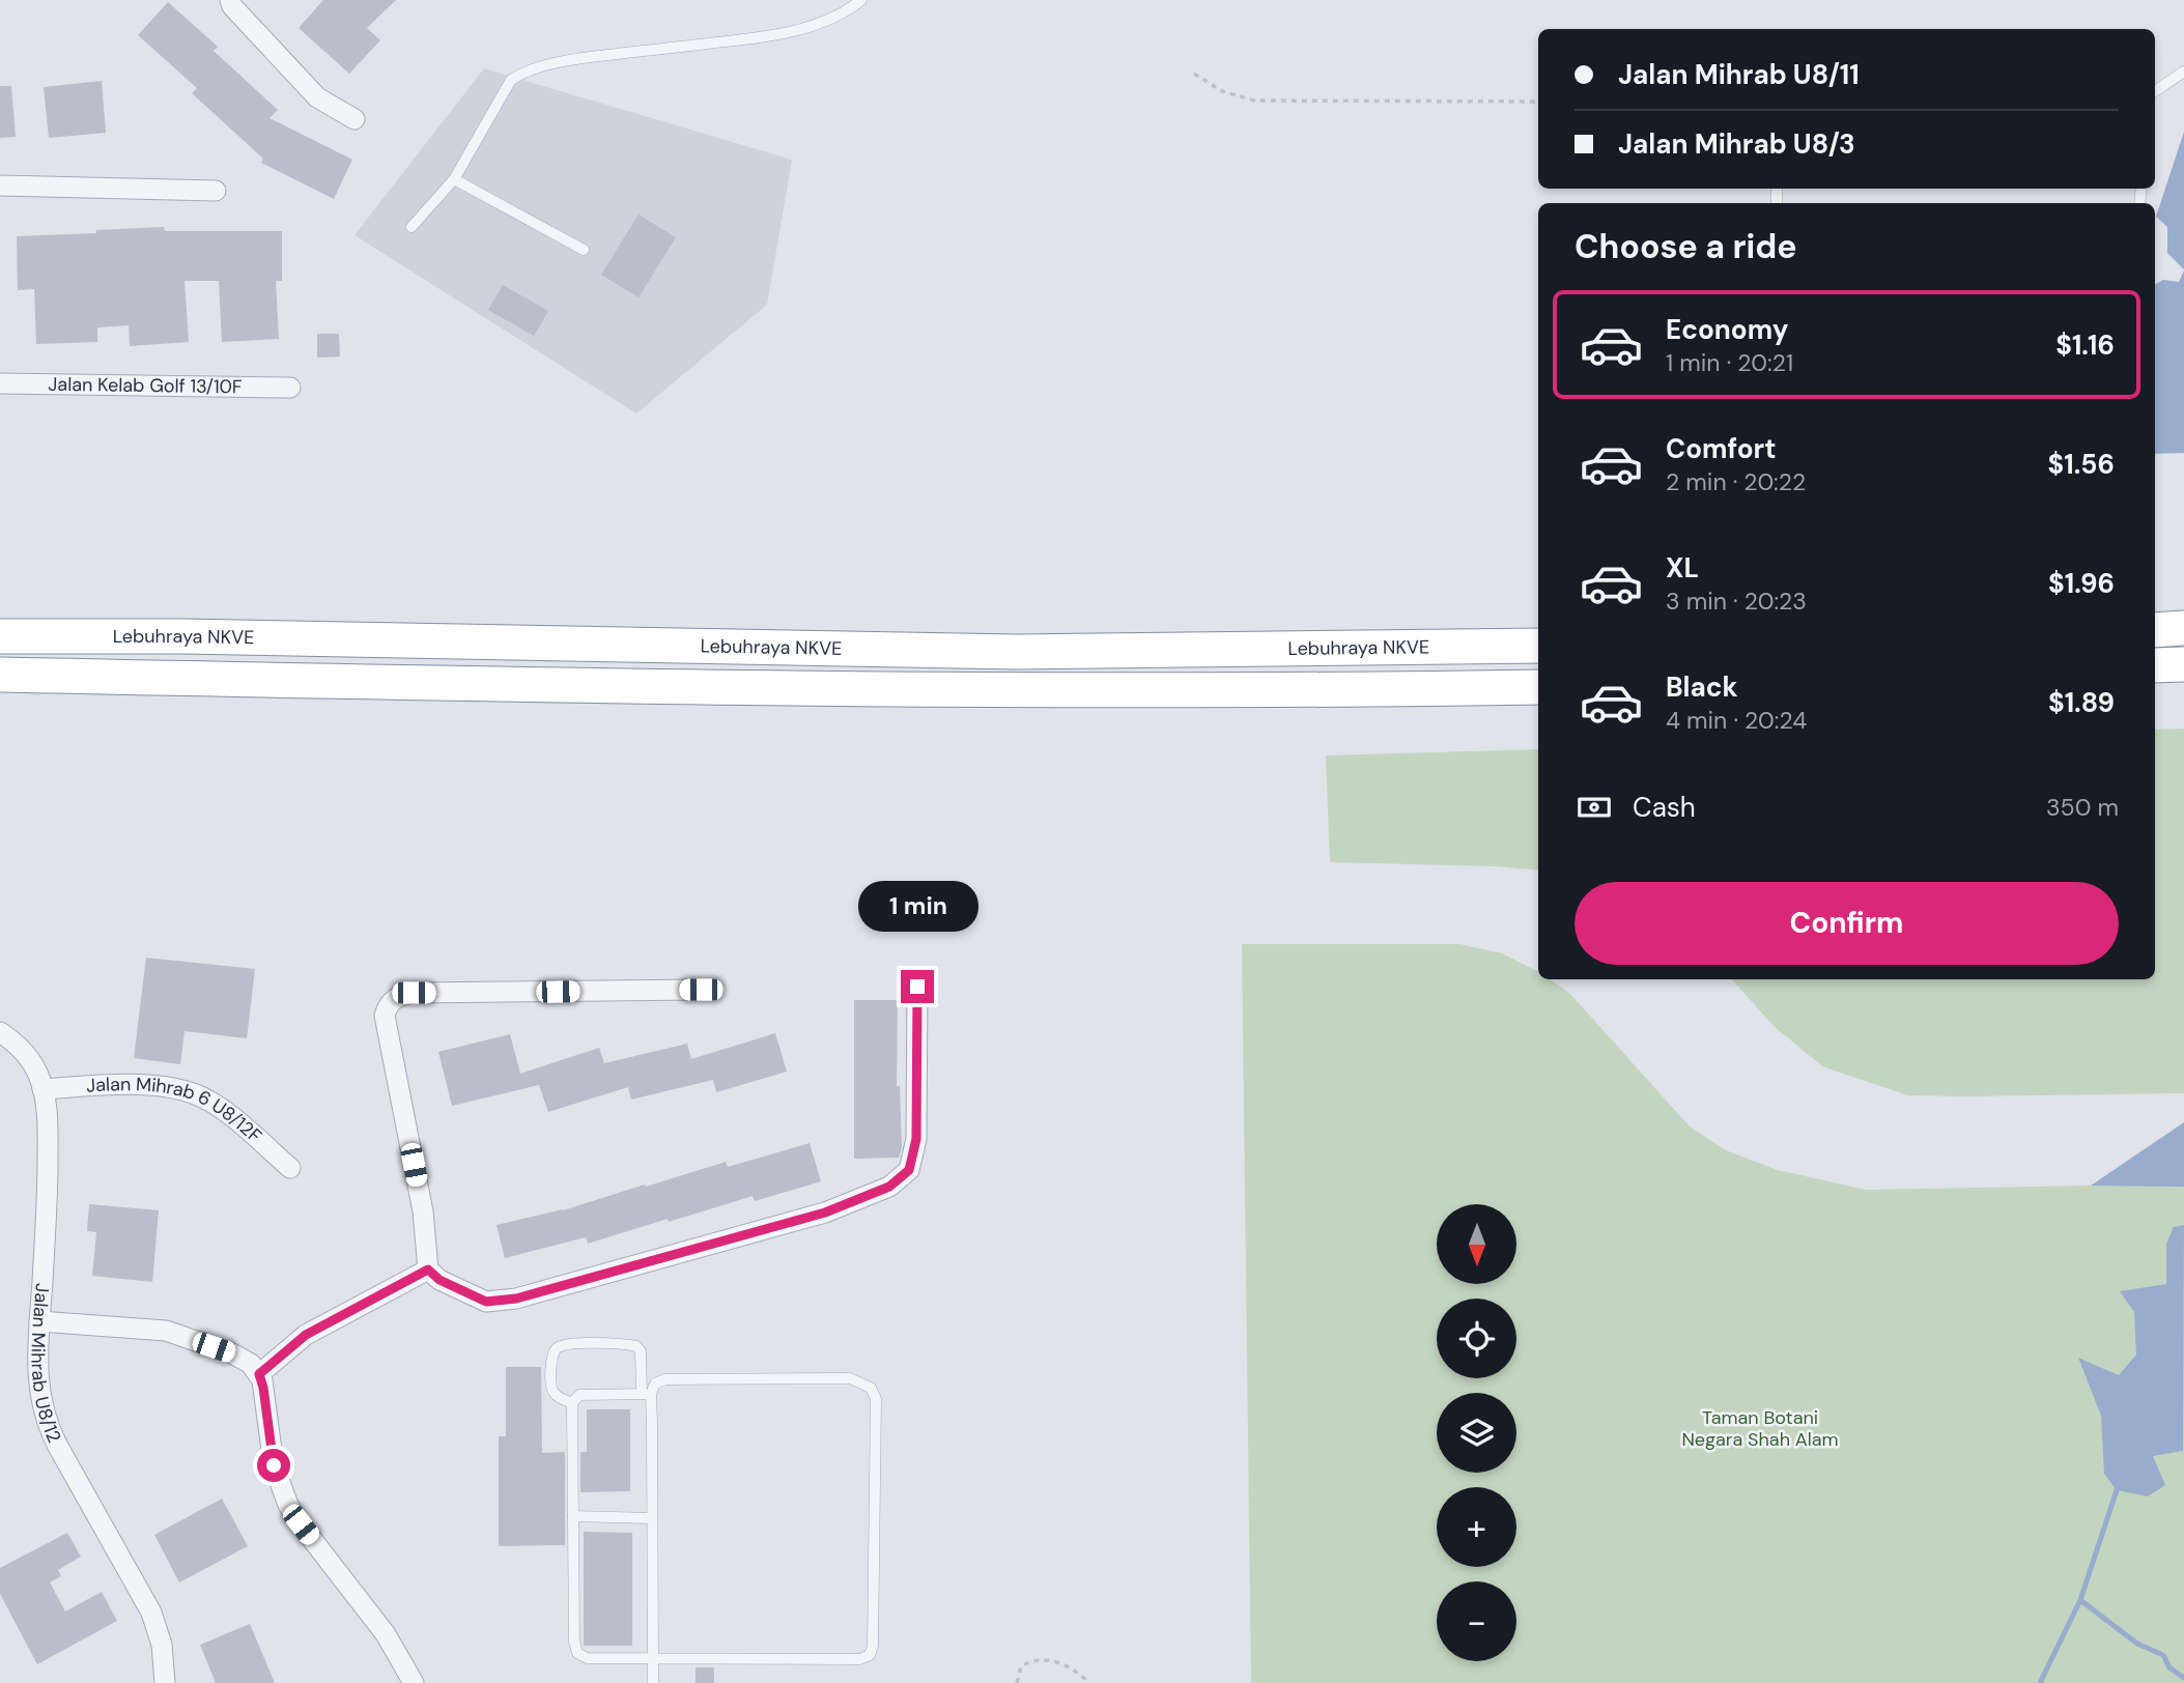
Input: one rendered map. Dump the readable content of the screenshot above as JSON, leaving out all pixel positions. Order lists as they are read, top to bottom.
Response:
{
  "streets": {
    "highway": ["Lebuhraya NKVE"],
    "street": ["Jalan Kelab Golf 13/10F", "Jalan Mihrab 6 U8/12F", "Jalan Mihrab U8/12"]
  },
  "crossings": [
    ["Jalan Mihrab 6 U8/12F", "Jalan Mihrab U8/12"]
  ],
  "parks": ["Taman Botani Negara Shah Alam"],
  "north": "bottom",
  "page": {
    "banner": ["Jalan Mihrab U8/11", "Jalan Mihrab U8/3"],
    "heading": "Choose a ride",
    "list": [
      {
        "name": "Economy",
        "note": "1 min · 20:21",
        "value": "$1.16"
      },
      {
        "name": "Comfort",
        "note": "2 min · 20:22",
        "value": "$1.56"
      },
      {
        "name": "XL",
        "note": "3 min · 20:23",
        "value": "$1.96"
      },
      {
        "name": "Black",
        "note": "4 min · 20:24",
        "value": "$1.89"
      }
    ],
    "pay": ["Cash", "350 m"],
    "buttons": "Confirm",
    "bubble": "1 min",
    "map_buttons": ["+", "−"]
  }
}
